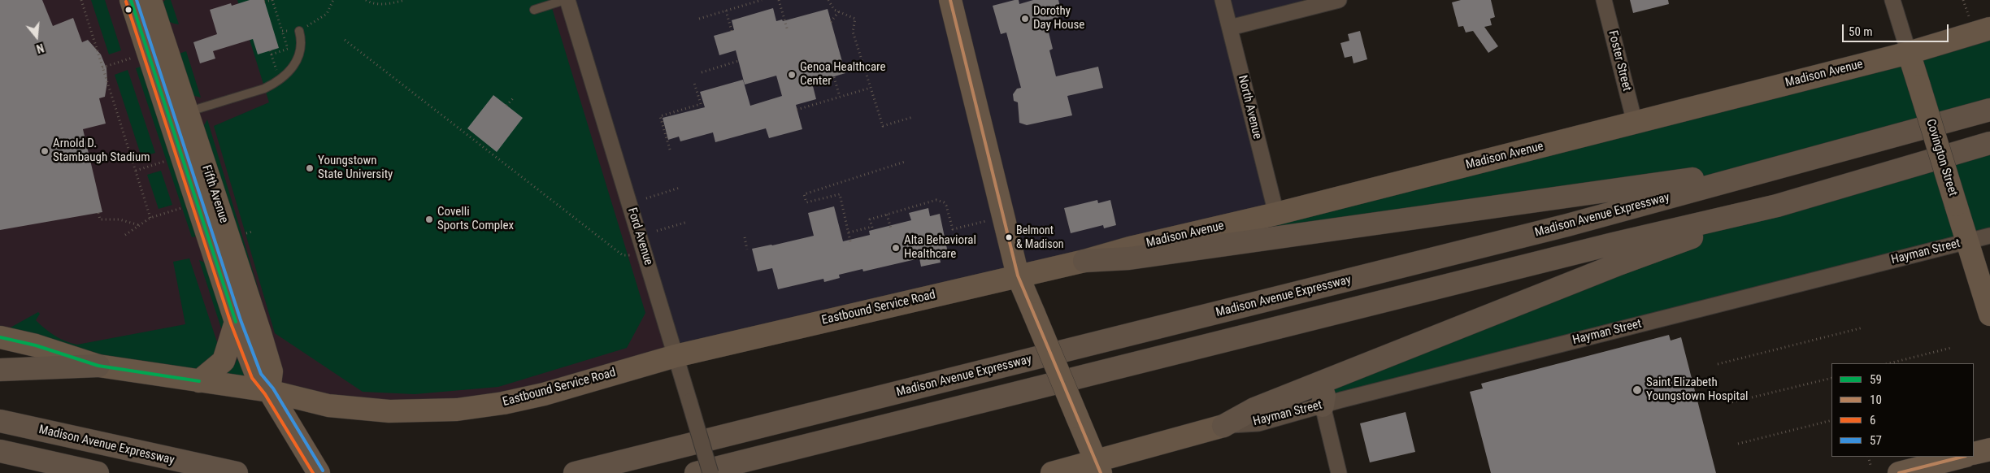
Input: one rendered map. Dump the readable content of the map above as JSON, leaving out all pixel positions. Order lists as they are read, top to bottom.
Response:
{
  "streets": {
    "highway": ["Madison Avenue Expressway"],
    "main road": [
      "Madison Avenue",
      "Covington Street",
      "Fifth Avenue",
      "Eastbound Service Road"
    ],
    "street": [
      "Foster Street",
      "North Avenue",
      "Ford Avenue",
      "Hayman Street"
    ]
  },
  "crossings": [
    ["Foster Street", "Madison Avenue"],
    ["Madison Avenue", "North Avenue"],
    ["Madison Avenue", "Covington Street"],
    ["Madison Avenue", "Eastbound Service Road"],
    ["Covington Street", "Hayman Street"],
    ["Fifth Avenue", "Eastbound Service Road"],
    ["Ford Avenue", "Eastbound Service Road"]
  ],
  "places": [
    "Dorothy Day House",
    "Genoa Healthcare Center",
    "Arnold D. Stambaugh Stadium",
    "Youngstown State University",
    "Covelli Sports Complex",
    "Belmont & Madison",
    "Alta Behavioral Healthcare",
    "Saint Elizabeth Youngstown Hospital"
  ],
  "lines": [
    "transit line 59",
    "transit line 10",
    "transit line 57",
    "transit line 6"
  ],
  "legend": [
    "59",
    "10",
    "6",
    "57"
  ],
  "scale_bar": "50 m",
  "north": "bottom"
}
